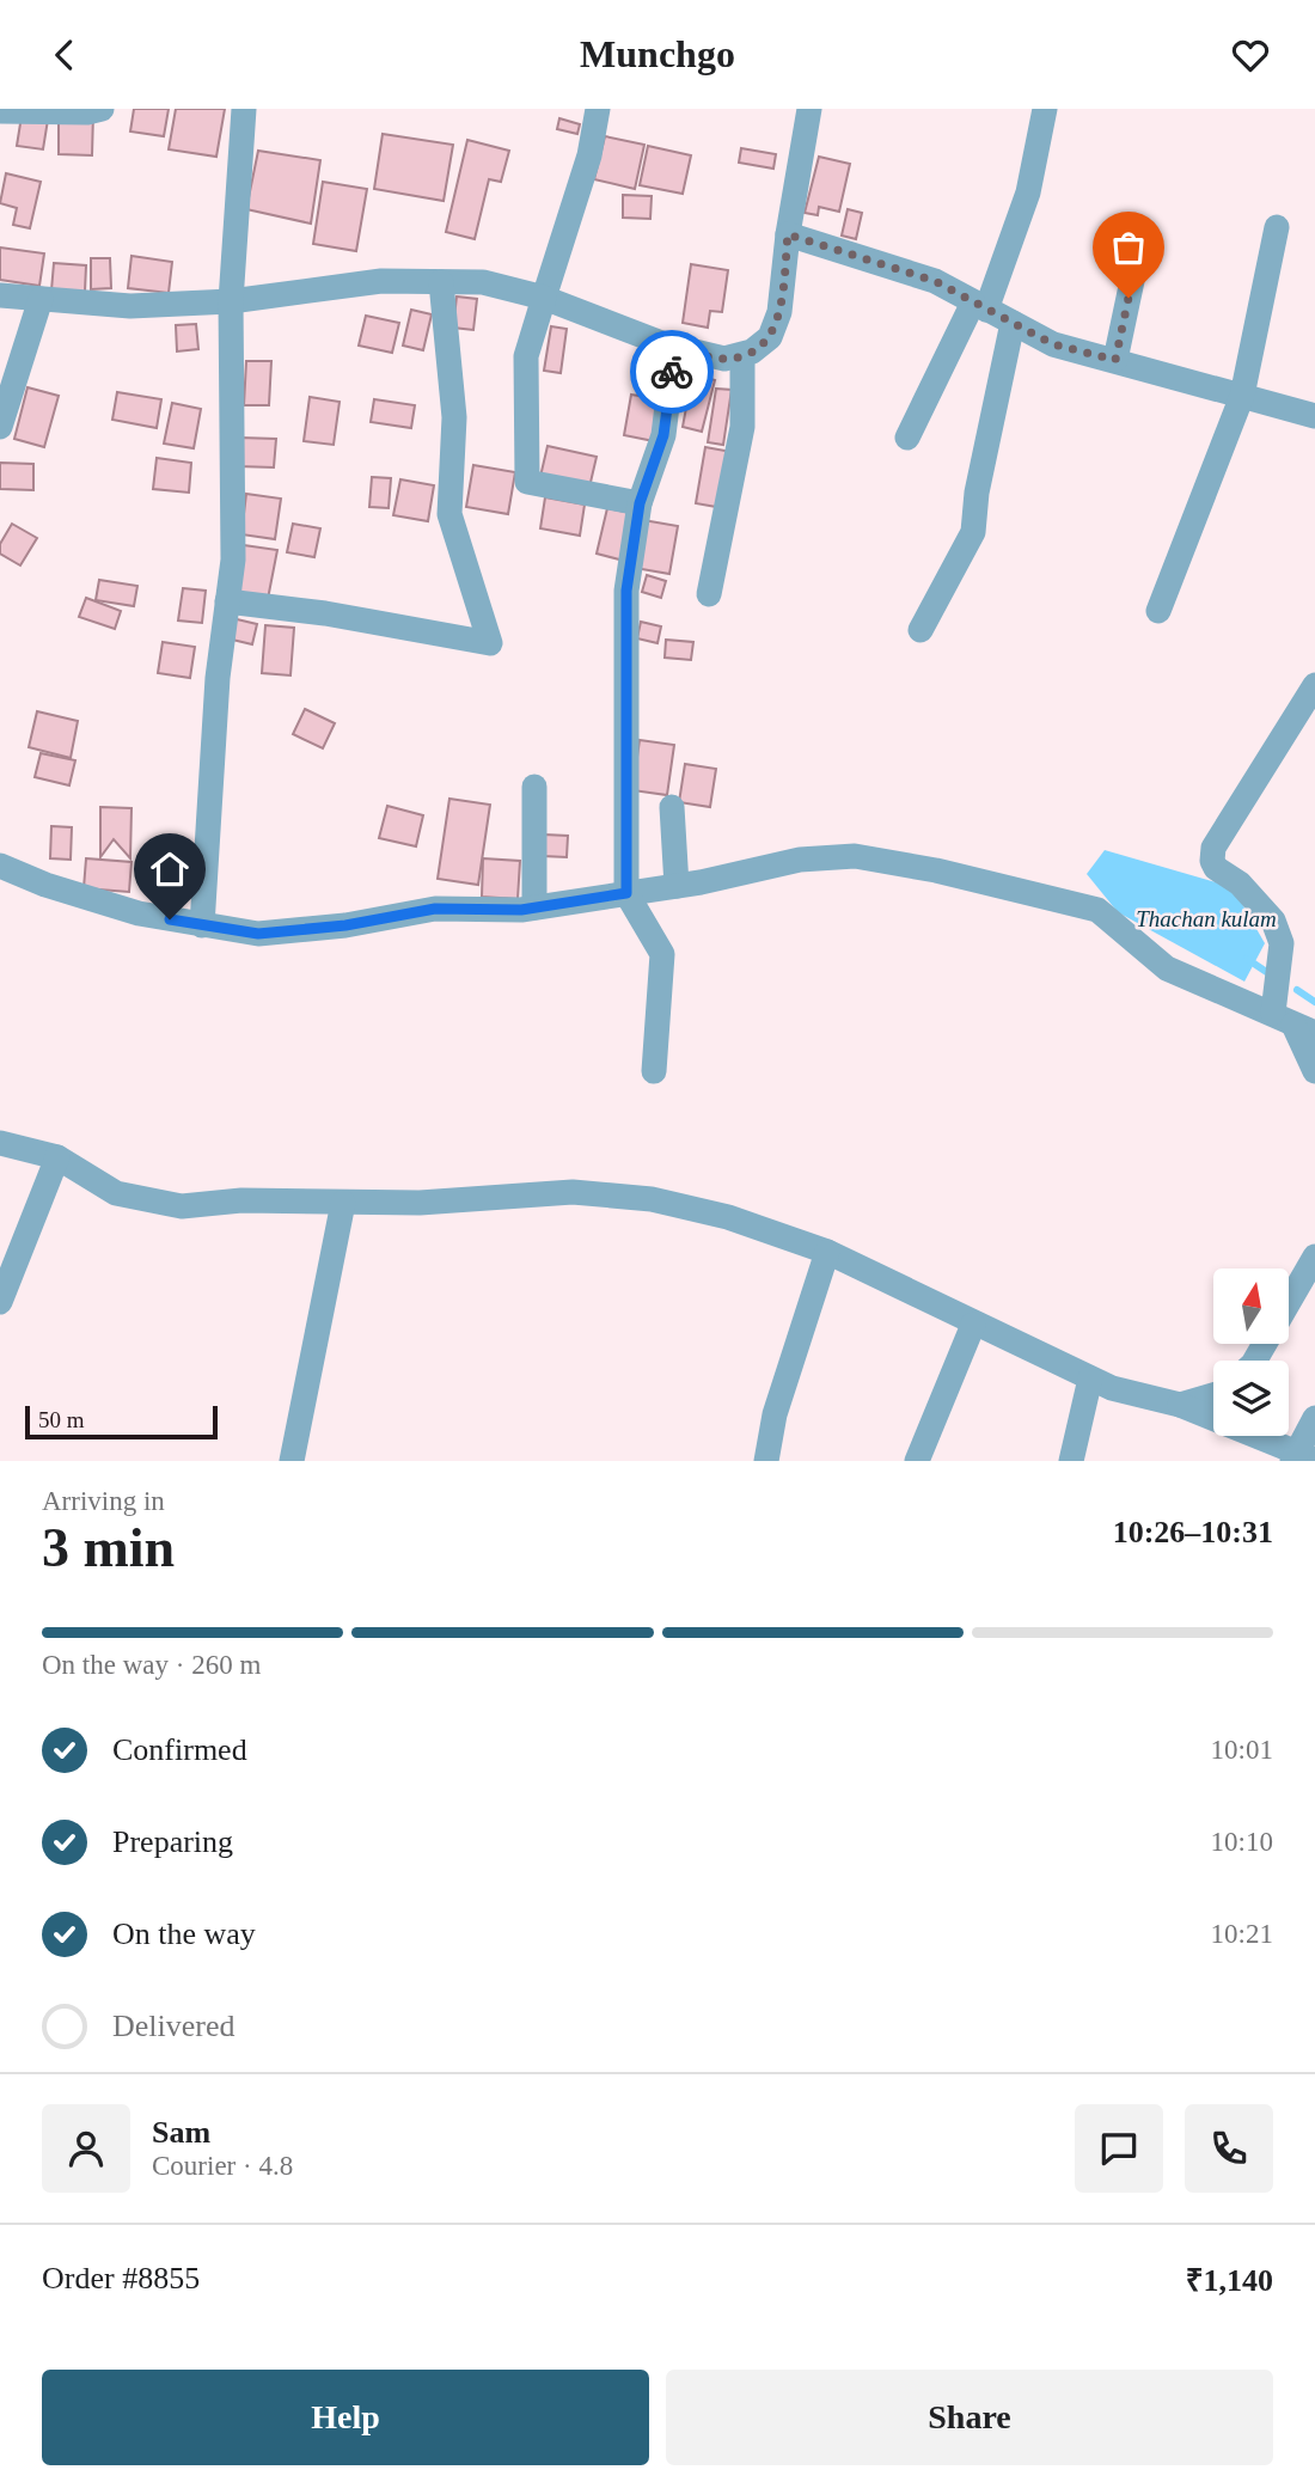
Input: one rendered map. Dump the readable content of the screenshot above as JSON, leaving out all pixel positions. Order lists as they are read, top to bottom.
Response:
{
  "water": ["Thachan kulam"],
  "scale_bar": "50 m",
  "north": "top",
  "page": {
    "header": "Munchgo",
    "scale": "50 m",
    "heading": ["3 min", "Arriving in", "10:26–10:31"],
    "panel": [
      "Sam",
      "Courier · 4.8",
      "Order #8855",
      "₹1,140"
    ],
    "bar": "On the way · 260 m",
    "list": [
      ["Confirmed", "10:01"],
      ["Preparing", "10:10"],
      ["On the way", "10:21"],
      "Delivered"
    ],
    "buttons": ["Help", "Share"]
  }
}
